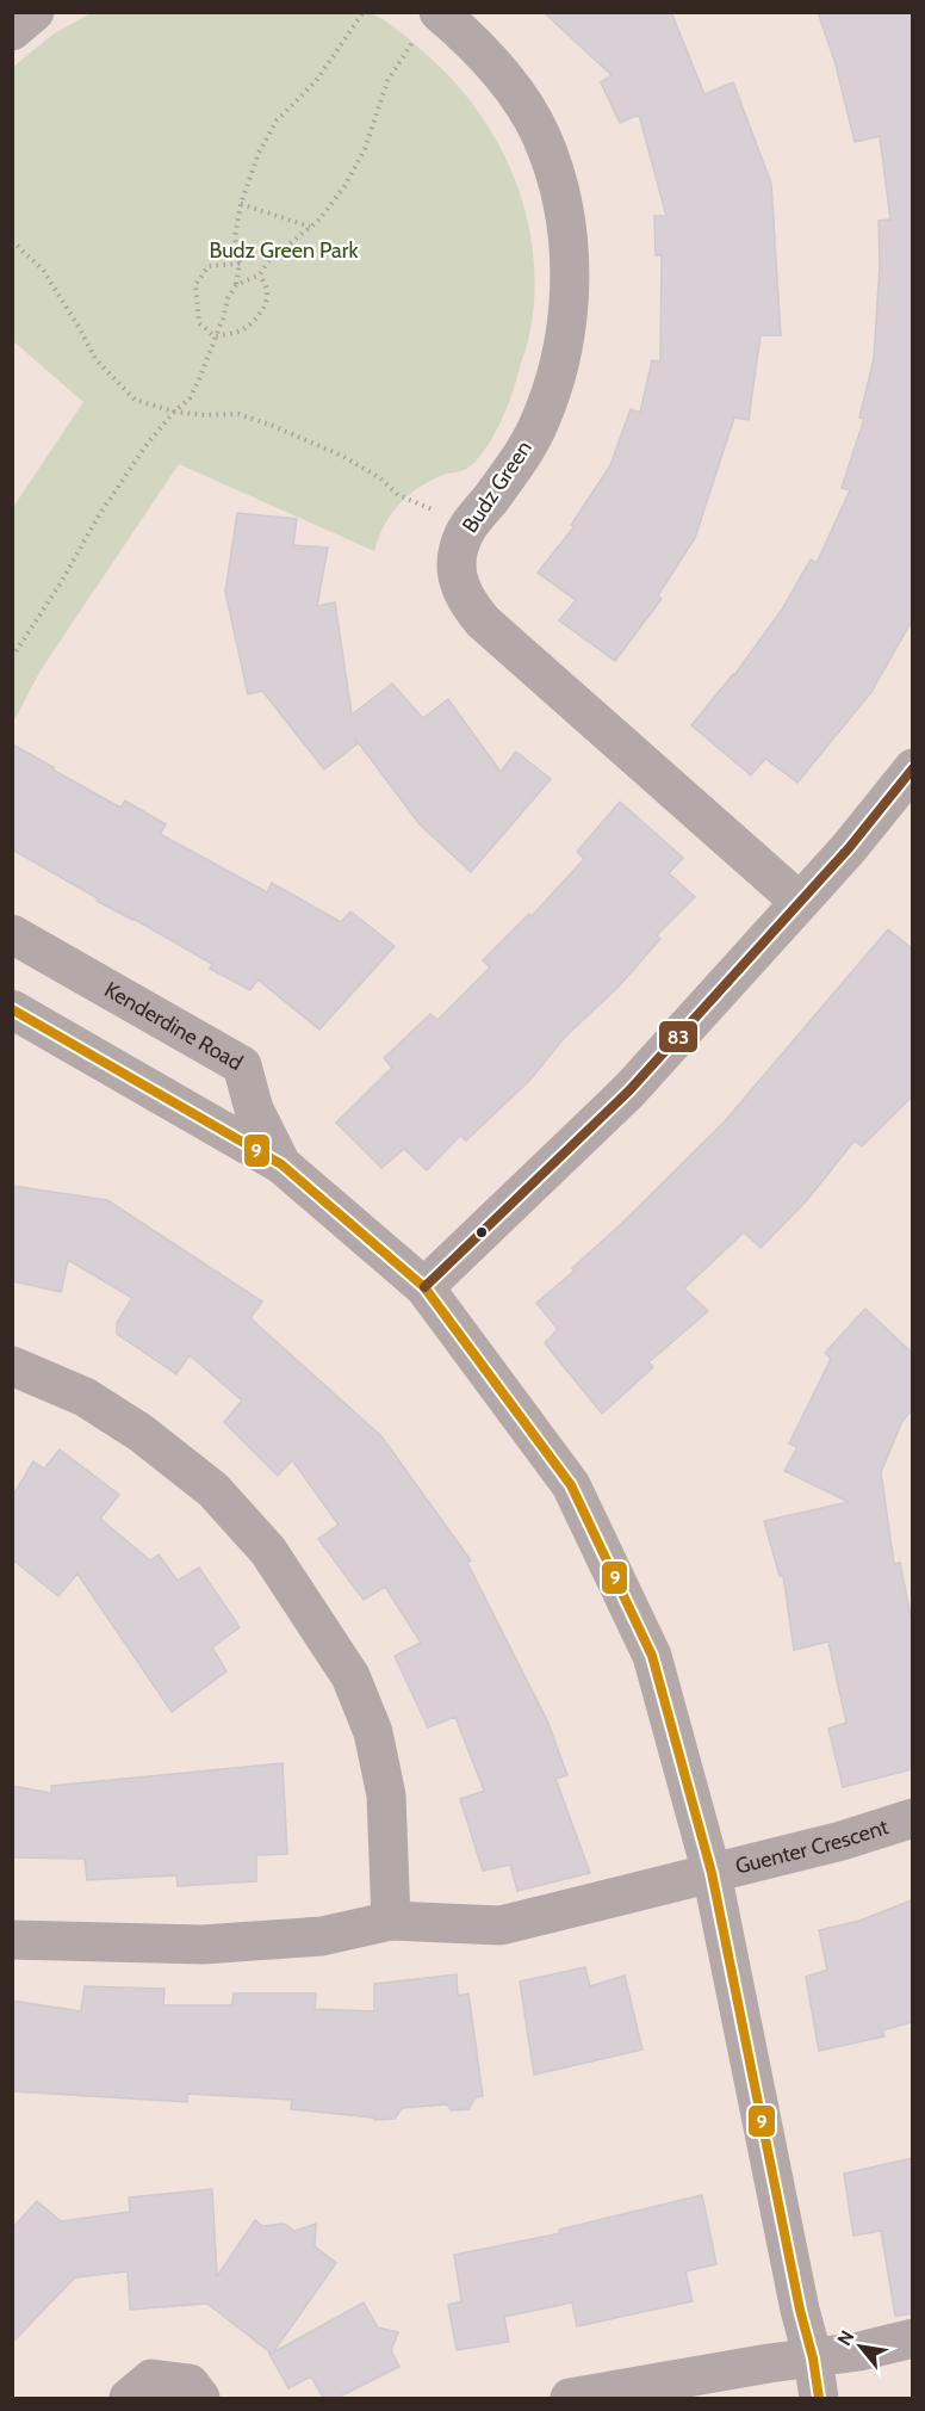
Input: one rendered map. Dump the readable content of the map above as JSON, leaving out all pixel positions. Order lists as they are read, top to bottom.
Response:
{
  "streets": {
    "street": ["Budz Green", "Kenderdine Road", "Guenter Crescent"]
  },
  "crossings": [
    ["Kenderdine Road", "Guenter Crescent"]
  ],
  "parks": ["Budz Green Park"],
  "lines": ["transit line 83", "transit line 9"],
  "north": "top left"
}
